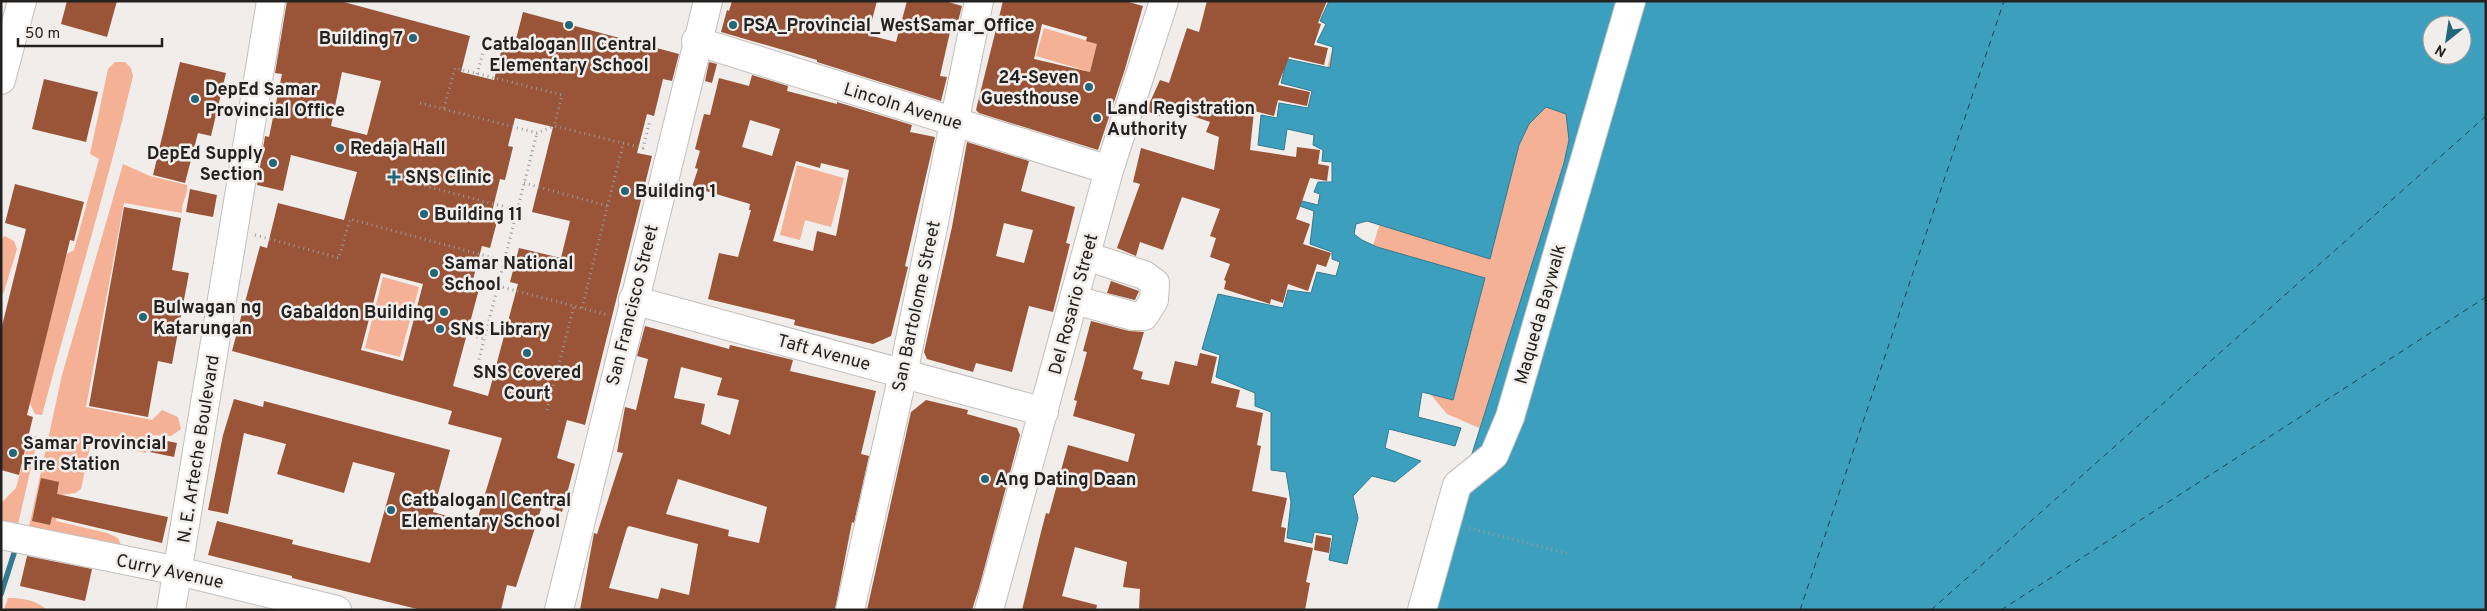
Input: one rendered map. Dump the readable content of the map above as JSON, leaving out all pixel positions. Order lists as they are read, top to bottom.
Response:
{
  "streets": {
    "street": [
      "Lincoln Avenue",
      "Del Rosario Street",
      "San Francisco Street",
      "San Bartolome Street",
      "Maqueda Baywalk",
      "Taft Avenue",
      "N. E. Arteche Boulevard",
      "Curry Avenue"
    ]
  },
  "crossings": [
    ["Lincoln Avenue", "Del Rosario Street"],
    ["Lincoln Avenue", "San Francisco Street"],
    ["Lincoln Avenue", "San Bartolome Street"],
    ["Del Rosario Street", "Taft Avenue"],
    ["San Francisco Street", "Taft Avenue"],
    ["San Bartolome Street", "Taft Avenue"],
    ["N. E. Arteche Boulevard", "Curry Avenue"]
  ],
  "places": {
    "other": [
      "Catbalogan II Central Elementary School",
      "PSA_Provincial_WestSamar_Office",
      "Building 7",
      "24-Seven Guesthouse",
      "DepEd Samar Provincial Office",
      "Land Registration Authority",
      "Redaja Hall",
      "DepEd Supply Section",
      "Building 1",
      "Building 11",
      "Samar National School",
      "Gabaldon Building",
      "Bulwagan ng Katarungan",
      "SNS Library",
      "SNS Covered Court",
      "Samar Provincial Fire Station",
      "Ang Dating Daan",
      "Catbalogan I Central Elementary School"
    ],
    "health": ["SNS Clinic"]
  },
  "scale_bar": "50 m",
  "north": "bottom left"
}
